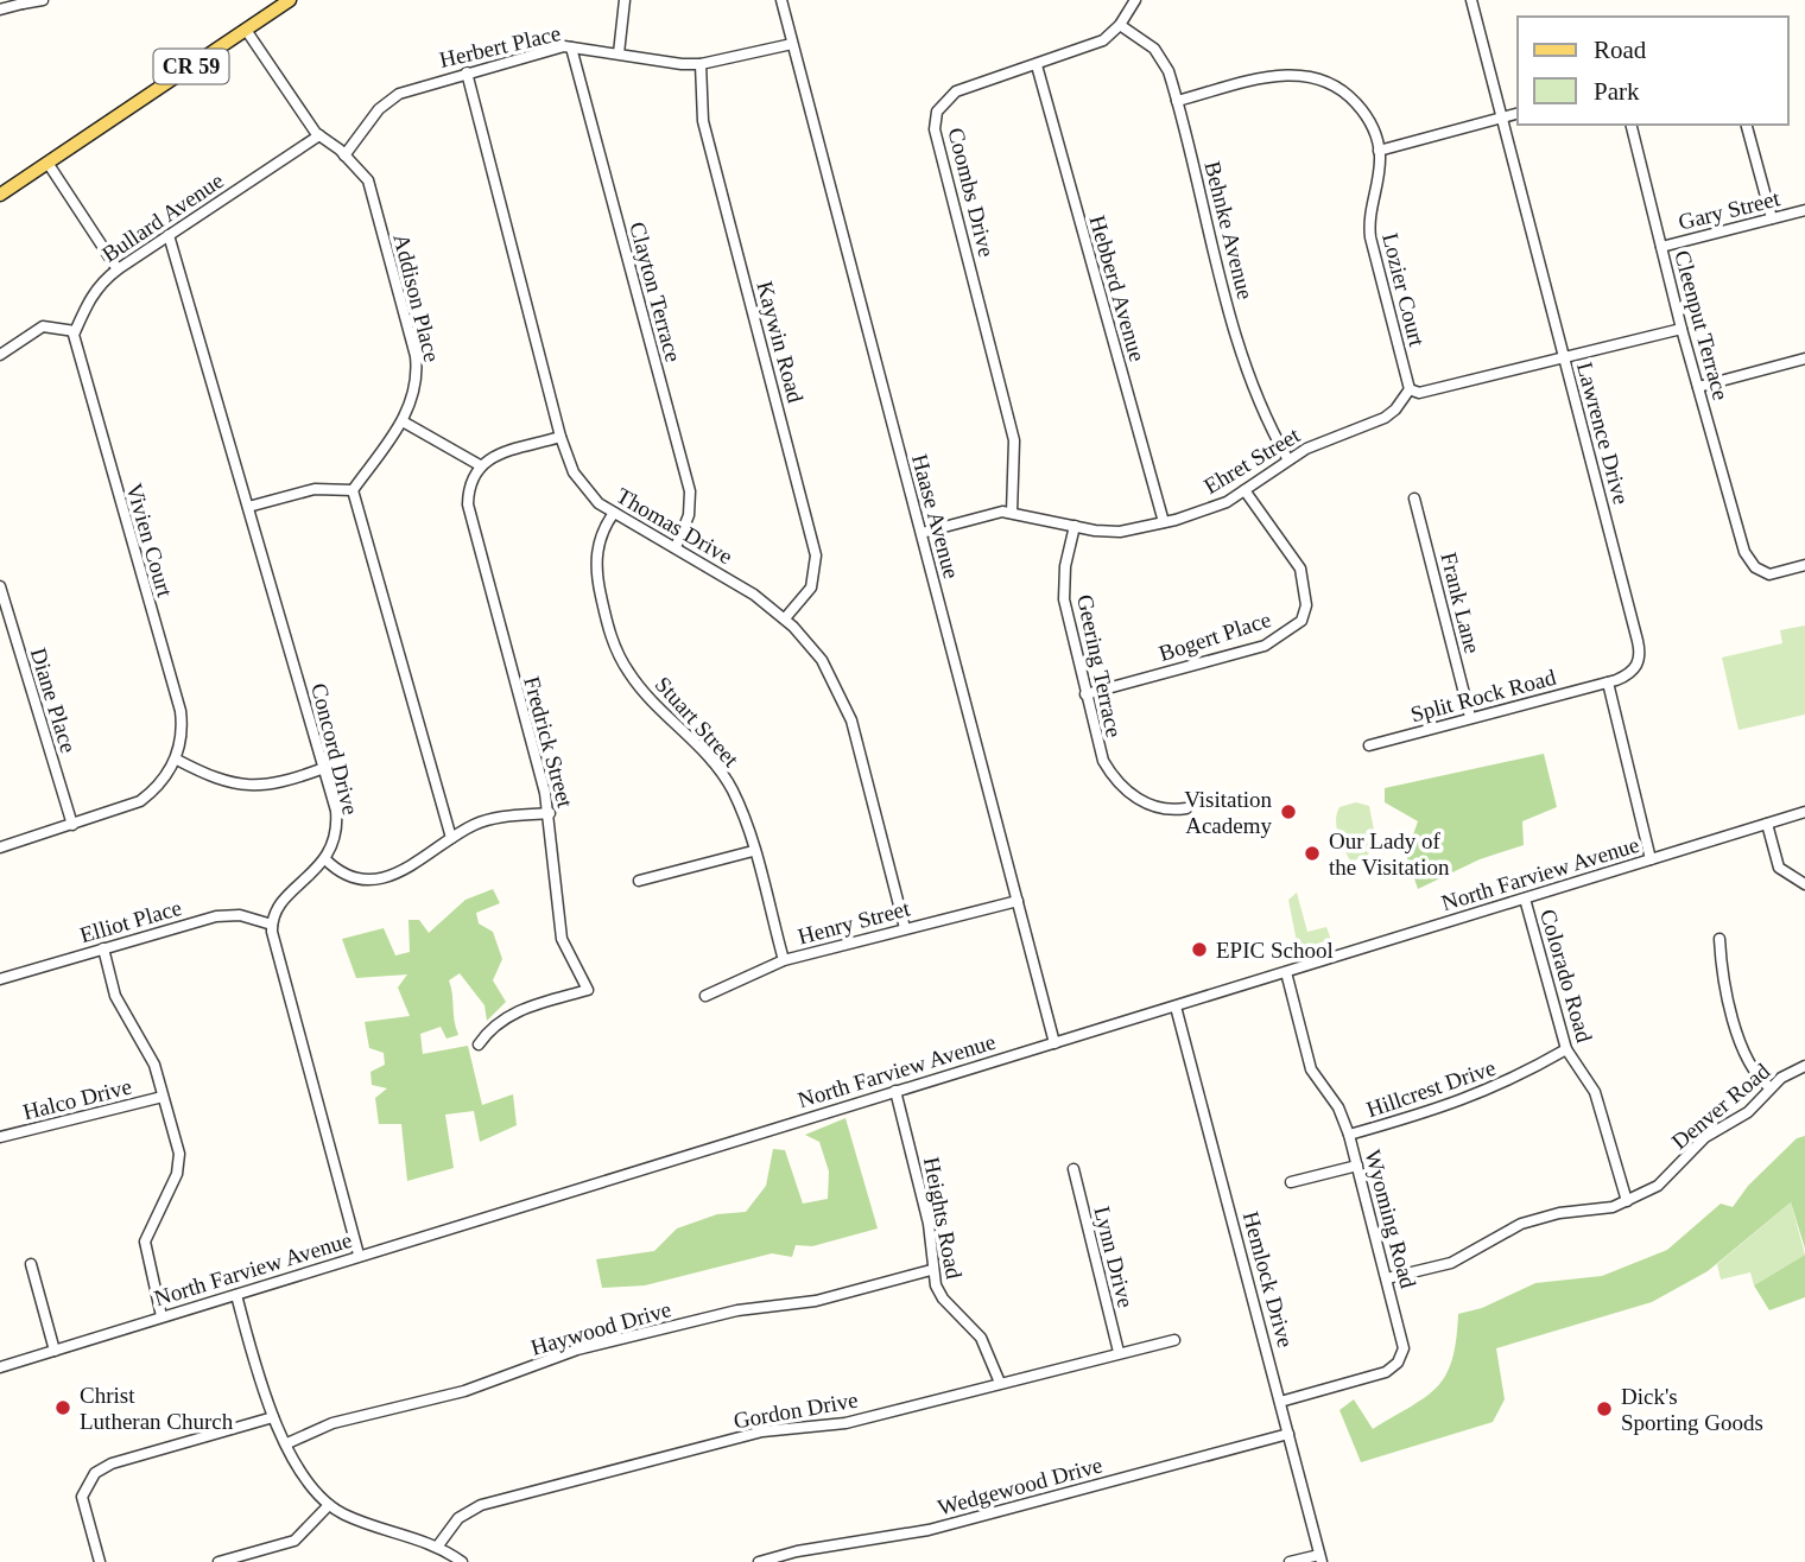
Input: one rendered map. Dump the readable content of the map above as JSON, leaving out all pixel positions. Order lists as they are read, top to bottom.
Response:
{
  "streets": {
    "main road": ["CR 59"],
    "street": [
      "Herbert Place",
      "Coombs Drive",
      "Gary Street",
      "Bullard Avenue",
      "Behnke Avenue",
      "Hebberd Avenue",
      "Lozier Court",
      "Clayton Terrace",
      "Addison Place",
      "Cleenput Terrace",
      "Kaywin Road",
      "Lawrence Drive",
      "Ehret Street",
      "Haase Avenue",
      "Thomas Drive",
      "Vivien Court",
      "Frank Lane",
      "Bogert Place",
      "Geering Terrace",
      "Split Rock Road",
      "Diane Place",
      "Stuart Street",
      "Fredrick Street",
      "Concord Drive",
      "North Farview Avenue",
      "Elliot Place",
      "Henry Street",
      "Colorado Road",
      "Hillcrest Drive",
      "Halco Drive",
      "Denver Road",
      "Heights Road",
      "Wyoming Road",
      "Lynn Drive",
      "Hemlock Drive",
      "Haywood Drive",
      "Gordon Drive",
      "Wedgewood Drive"
    ]
  },
  "crossings": [
    ["Herbert Place", "Clayton Terrace"],
    ["Herbert Place", "Addison Place"],
    ["Herbert Place", "Kaywin Road"],
    ["Herbert Place", "Haase Avenue"],
    ["Herbert Place", "Thomas Drive"],
    ["CR 59", "Addison Place"],
    ["Coombs Drive", "Behnke Avenue"],
    ["Coombs Drive", "Hebberd Avenue"],
    ["Coombs Drive", "Ehret Street"],
    ["Gary Street", "Cleenput Terrace"],
    ["Bullard Avenue", "Addison Place"],
    ["Bullard Avenue", "Vivien Court"],
    ["Bullard Avenue", "Concord Drive"],
    ["Behnke Avenue", "Ehret Street"],
    ["Hebberd Avenue", "Ehret Street"],
    ["Lozier Court", "Ehret Street"],
    ["Clayton Terrace", "Thomas Drive"],
    ["Kaywin Road", "Thomas Drive"],
    ["Lawrence Drive", "Split Rock Road"],
    ["Ehret Street", "Haase Avenue"],
    ["Ehret Street", "Bogert Place"],
    ["Ehret Street", "Geering Terrace"],
    ["Haase Avenue", "North Farview Avenue"],
    ["Haase Avenue", "Henry Street"],
    ["Thomas Drive", "Stuart Street"],
    ["Thomas Drive", "Henry Street"],
    ["Frank Lane", "Split Rock Road"],
    ["Bogert Place", "Geering Terrace"],
    ["Stuart Street", "Henry Street"],
    ["North Farview Avenue", "Colorado Road"],
    ["North Farview Avenue", "Heights Road"],
    ["North Farview Avenue", "Wyoming Road"],
    ["North Farview Avenue", "Hemlock Drive"],
    ["Colorado Road", "Hillcrest Drive"],
    ["Colorado Road", "Denver Road"],
    ["Hillcrest Drive", "Wyoming Road"],
    ["Denver Road", "Wyoming Road"],
    ["Heights Road", "Haywood Drive"],
    ["Heights Road", "Gordon Drive"],
    ["Wyoming Road", "Hemlock Drive"],
    ["Lynn Drive", "Gordon Drive"],
    ["Hemlock Drive", "Wedgewood Drive"]
  ],
  "places": [
    "Visitation Academy",
    "Our Lady of the Visitation",
    "EPIC School",
    "Christ Lutheran Church",
    "Dick's Sporting Goods"
  ],
  "legend": ["Road", "Park"]
}
